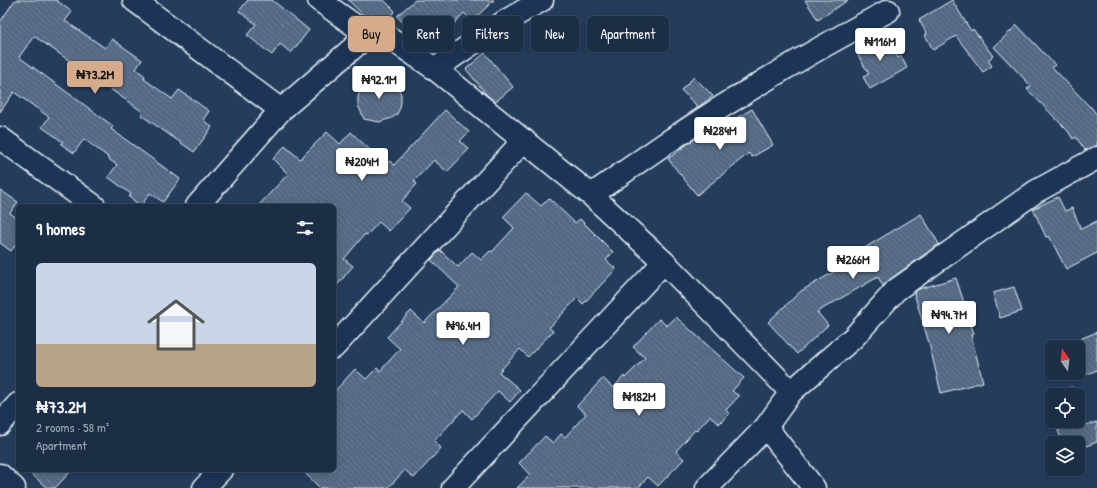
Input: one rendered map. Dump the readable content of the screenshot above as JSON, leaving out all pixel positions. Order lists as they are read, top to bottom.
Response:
{
  "north": "top",
  "page": {
    "chip": [
      "Buy",
      "Rent",
      "Filters",
      "New",
      "Apartment"
    ],
    "price": [
      "₦116M",
      "₦73.2M",
      "₦92.1M",
      "₦284M",
      "₦204M",
      "₦266M",
      "₦94.7M",
      "₦96.4M",
      "₦182M"
    ],
    "heading": "9 homes",
    "list": [
      {
        "name": "₦73.2M",
        "note": "2 rooms · 58 m² · Apartment"
      }
    ]
  }
}
